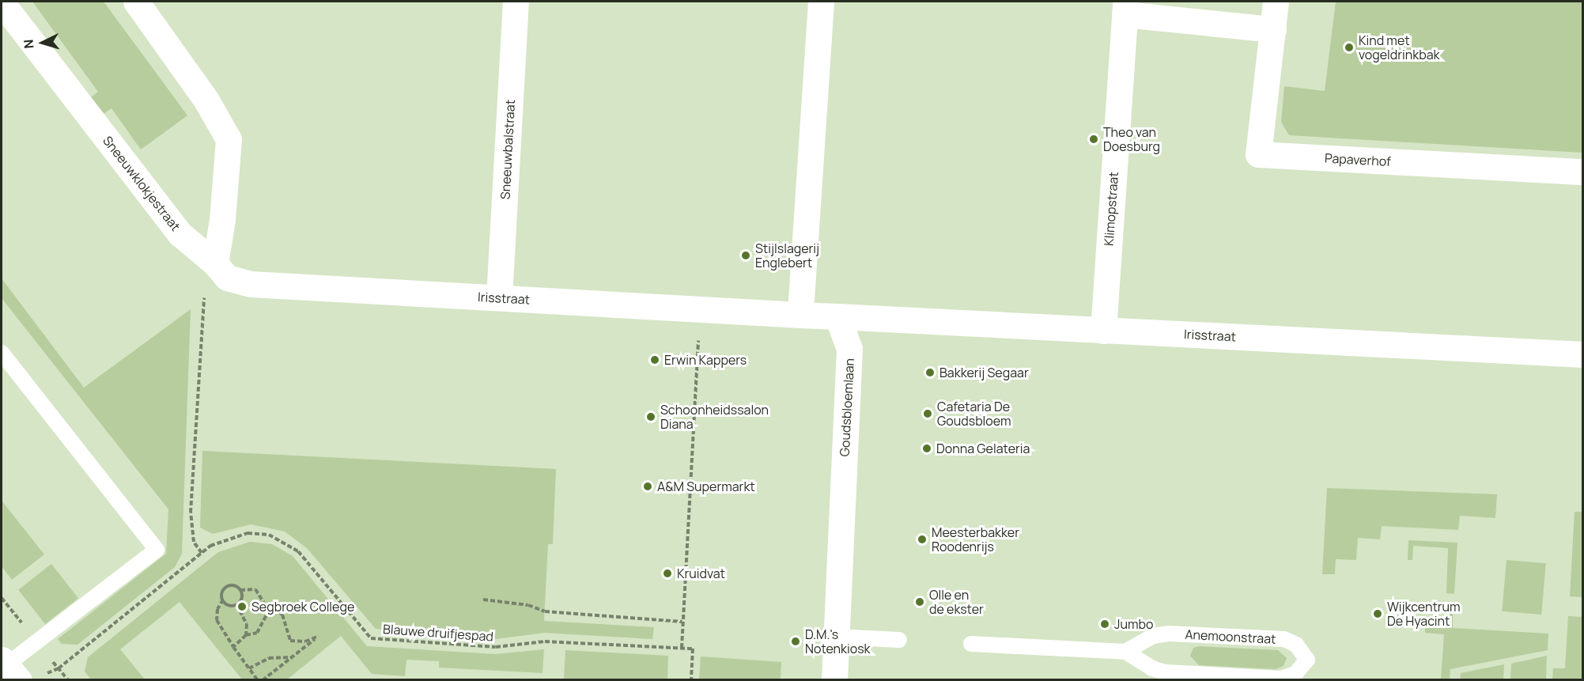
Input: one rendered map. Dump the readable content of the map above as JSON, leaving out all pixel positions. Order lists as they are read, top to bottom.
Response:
{
  "streets": {
    "street": [
      "Sneeuwbalstraat",
      "Papaverhof",
      "Sneeuwklokjestraat",
      "Klimopstraat",
      "Irisstraat",
      "Goudsbloemlaan"
    ],
    "lane": ["Anemoonstraat"],
    "path": ["Blauwe druifjespad"]
  },
  "crossings": [
    ["Sneeuwbalstraat", "Irisstraat"],
    ["Sneeuwklokjestraat", "Irisstraat"],
    ["Klimopstraat", "Irisstraat"],
    ["Irisstraat", "Goudsbloemlaan"]
  ],
  "places": [
    "Kind met vogeldrinkbak",
    "Theo van Doesburg",
    "Stijlslagerij Englebert",
    "Erwin Kappers",
    "Bakkerij Segaar",
    "Cafetaria De Goudsbloem",
    "Schoonheidssalon Diana",
    "Donna Gelateria",
    "A&M Supermarkt",
    "Meesterbakker Roodenrijs",
    "Kruidvat",
    "Olle en de ekster",
    "Segbroek College",
    "Wijkcentrum De Hyacint",
    "Jumbo",
    "D.M.'s Notenkiosk"
  ],
  "north": "left"
}
